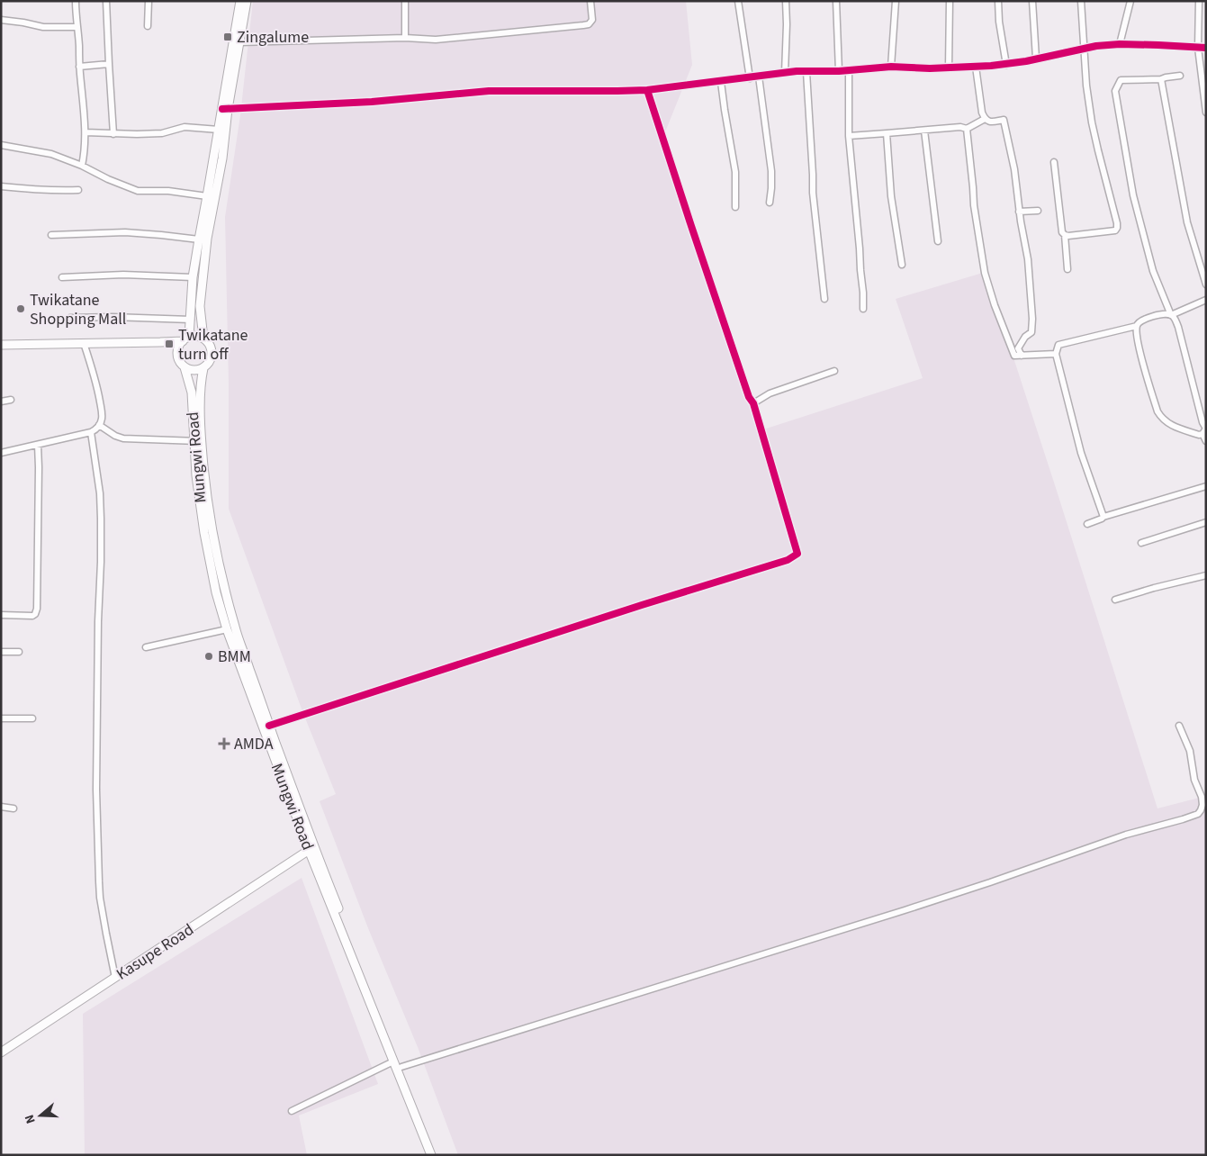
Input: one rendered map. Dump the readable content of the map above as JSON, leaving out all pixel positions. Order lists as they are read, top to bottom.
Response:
{
  "streets": {
    "main road": ["Mungwi Road", "Kasupe Road"]
  },
  "crossings": [
    ["Mungwi Road", "Kasupe Road"]
  ],
  "places": {
    "transit": ["Zingalume", "Twikatane turn off"],
    "other": ["Twikatane Shopping Mall", "BMM"],
    "health": ["AMDA"]
  },
  "north": "left"
}
